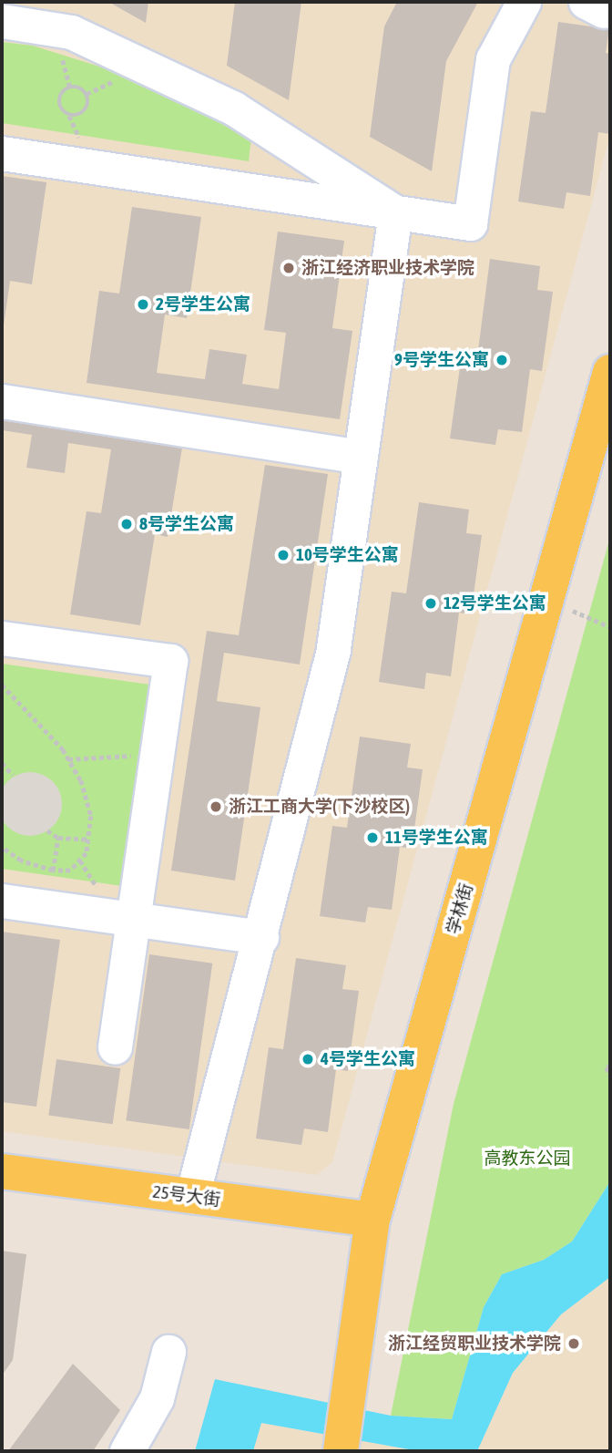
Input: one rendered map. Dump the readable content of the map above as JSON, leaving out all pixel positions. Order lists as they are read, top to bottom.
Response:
{
  "streets": {
    "main road": ["学林街", "25号大街"]
  },
  "crossings": [
    ["学林街", "25号大街"]
  ],
  "parks": ["高教东公园"],
  "places": [
    "浙江经济职业技术学院",
    "2号学生公寓",
    "9号学生公寓",
    "8号学生公寓",
    "10号学生公寓",
    "12号学生公寓",
    "浙江工商大学(下沙校区)",
    "11号学生公寓",
    "4号学生公寓",
    "浙江经贸职业技术学院"
  ]
}
